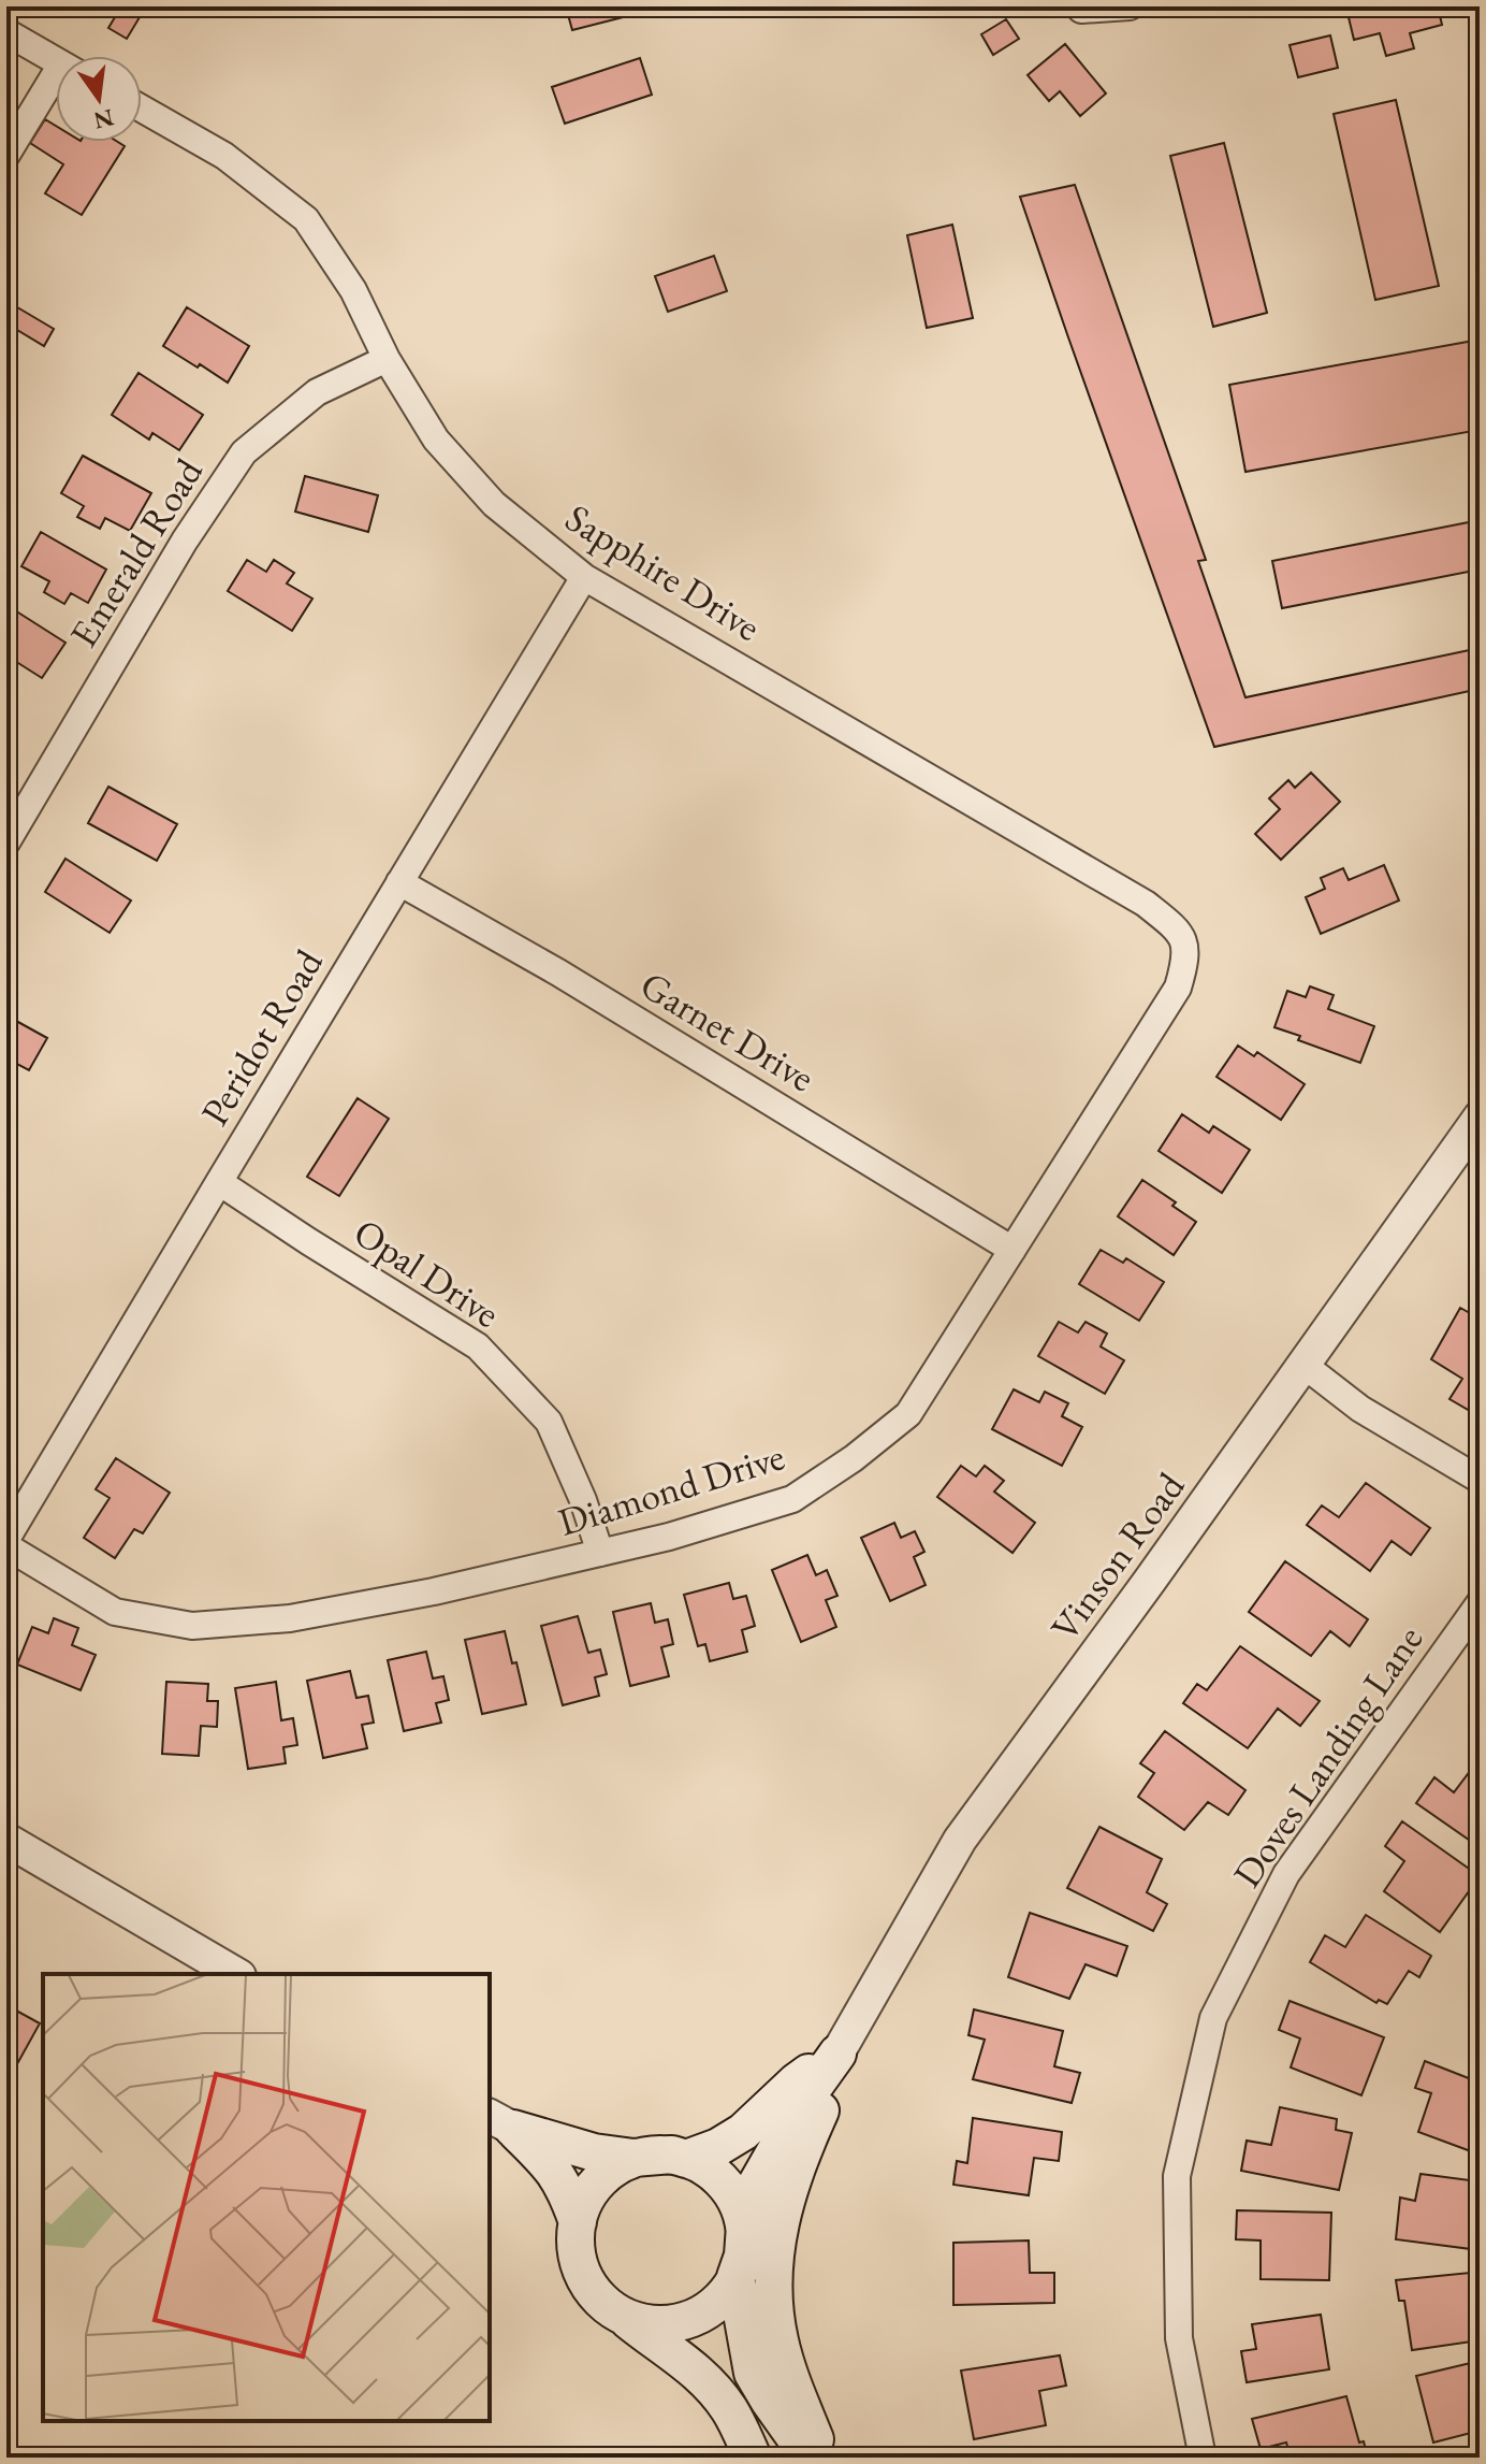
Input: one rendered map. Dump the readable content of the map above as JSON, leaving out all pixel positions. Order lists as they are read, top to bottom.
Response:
{
  "streets": {
    "street": [
      "Emerald Road",
      "Sapphire Drive",
      "Garnet Drive",
      "Peridot Road",
      "Opal Drive",
      "Diamond Drive",
      "Vinson Road",
      "Doves Landing Lane"
    ]
  },
  "crossings": [
    ["Emerald Road", "Sapphire Drive"],
    ["Sapphire Drive", "Peridot Road"],
    ["Sapphire Drive", "Diamond Drive"],
    ["Garnet Drive", "Peridot Road"],
    ["Garnet Drive", "Diamond Drive"],
    ["Peridot Road", "Opal Drive"],
    ["Opal Drive", "Diamond Drive"]
  ],
  "north": "bottom"
}
